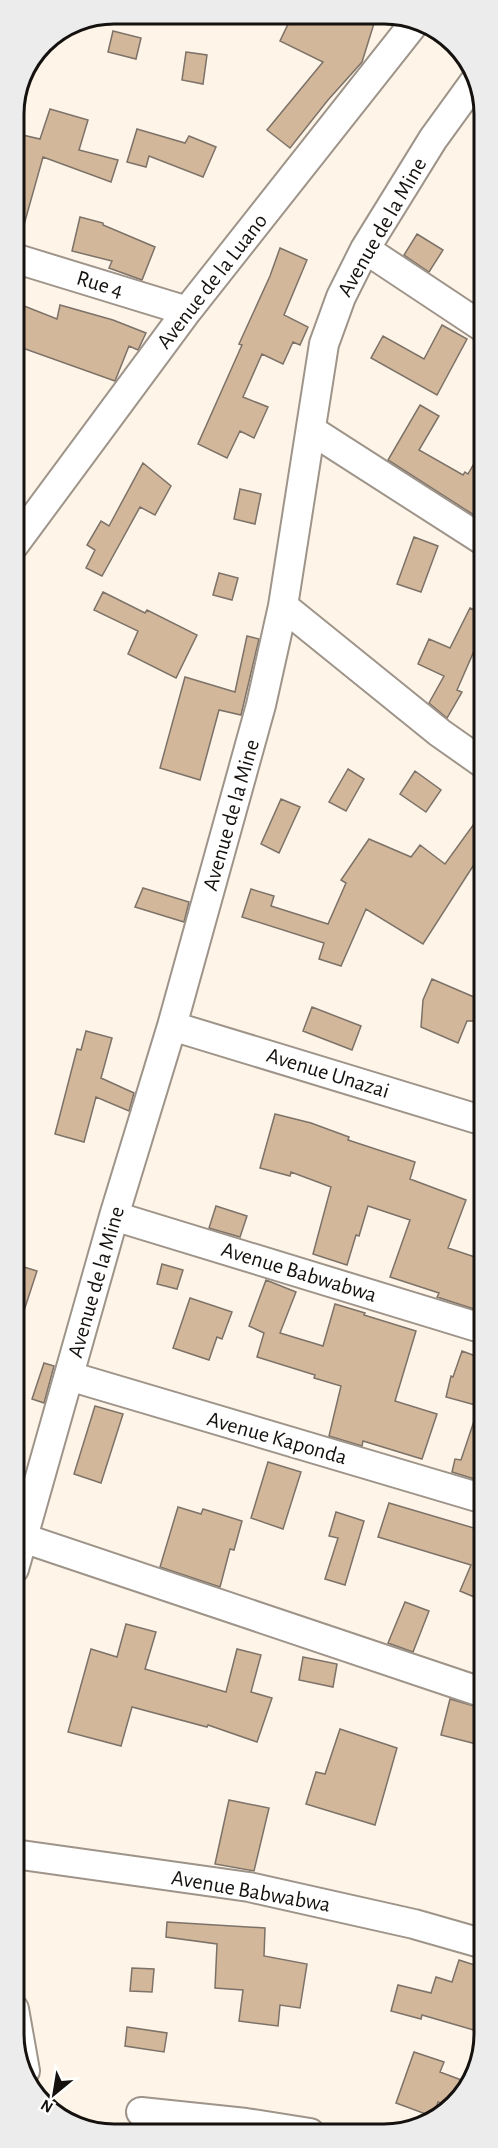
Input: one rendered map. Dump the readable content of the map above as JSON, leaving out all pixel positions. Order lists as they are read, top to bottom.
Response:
{
  "streets": {
    "street": [
      "Avenue de la Mine",
      "Avenue de la Luano",
      "Rue 4",
      "Avenue Unazai",
      "Avenue Babwabwa",
      "Avenue Kaponda"
    ]
  },
  "crossings": [
    ["Avenue de la Mine", "Avenue Unazai"],
    ["Avenue de la Mine", "Avenue Babwabwa"],
    ["Avenue de la Mine", "Avenue Kaponda"],
    ["Avenue de la Luano", "Rue 4"]
  ],
  "north": "bottom left"
}
